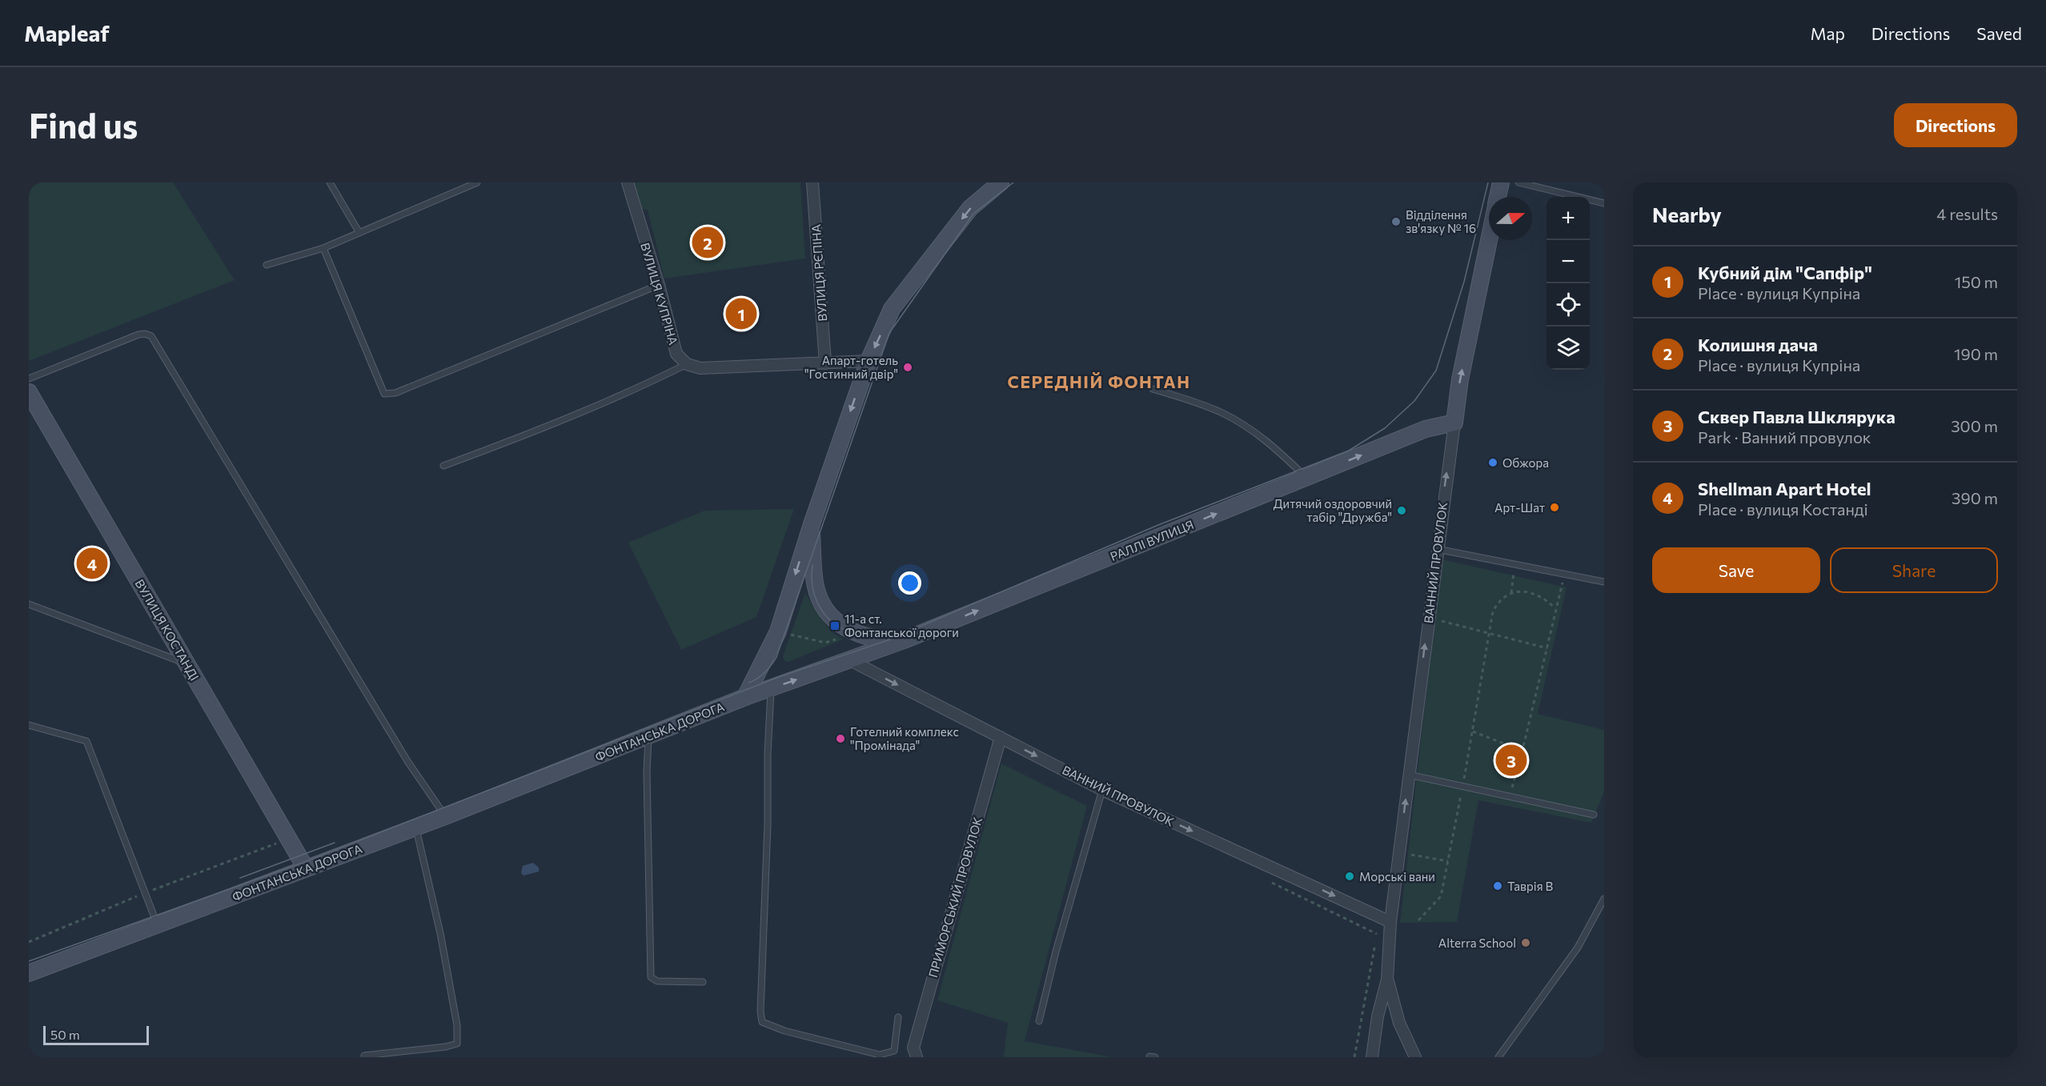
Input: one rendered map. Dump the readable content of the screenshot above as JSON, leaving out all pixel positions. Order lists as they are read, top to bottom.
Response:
{
  "streets": {
    "main road": [
      "РАЛЛІ ВУЛИЦЯ",
      "ВАННИЙ ПРОВУЛОК",
      "ВУЛИЦЯ КОСТАНДІ",
      "ФОНТАНСЬКА ДОРОГА"
    ],
    "street": ["ВУЛИЦЯ РЄПІНА", "ВУЛИЦЯ КУПРІНА", "ПРИМОРСЬКИЙ ПРОВУЛОК"]
  },
  "crossings": [
    ["РАЛЛІ ВУЛИЦЯ", "ВАННИЙ ПРОВУЛОК"],
    ["РАЛЛІ ВУЛИЦЯ", "ФОНТАНСЬКА ДОРОГА"],
    ["ВАННИЙ ПРОВУЛОК", "ПРИМОРСЬКИЙ ПРОВУЛОК"],
    ["ВУЛИЦЯ КОСТАНДІ", "ФОНТАНСЬКА ДОРОГА"]
  ],
  "one_way": ["РАЛЛІ ВУЛИЦЯ"],
  "districts": ["СЕРЕДНІЙ ФОНТАН"],
  "places": {
    "other": [
      "Відділення зв'язку № 16",
      "Апарт-готель \"Гостинний двір\"",
      "Обжора",
      "Арт-Шат",
      "Дитячий оздоровчий табір \"Дружба\"",
      "Готелний комплекс \"Промінада\"",
      "Морські вани",
      "Таврія В",
      "Alterra School"
    ],
    "transit": ["11-а ст. Фонтанської дороги"]
  },
  "scale_bar": "50 m",
  "north": "right",
  "page": {
    "header": "Mapleaf",
    "nav": ["Map", "Directions", "Saved"],
    "buttons": [
      "Directions",
      ["Save", "Share"]
    ],
    "title": "Find us",
    "heading": ["Nearby", "4 results"],
    "map_buttons": ["+", "−"],
    "pins": [
      "2",
      "1",
      "4",
      "3"
    ],
    "list": [
      {
        "mark": "1",
        "name": "Кубний дім \"Сапфір\"",
        "note": "Place · вулиця Купріна",
        "value": "150 m"
      },
      {
        "mark": "2",
        "name": "Колишня дача",
        "note": "Place · вулиця Купріна",
        "value": "190 m"
      },
      {
        "mark": "3",
        "name": "Сквер Павла Шклярука",
        "note": "Park · Ванний провулок",
        "value": "300 m"
      },
      {
        "mark": "4",
        "name": "Shellman Apart Hotel",
        "note": "Place · вулиця Костанді",
        "value": "390 m"
      }
    ],
    "scale": "50 m"
  }
}
